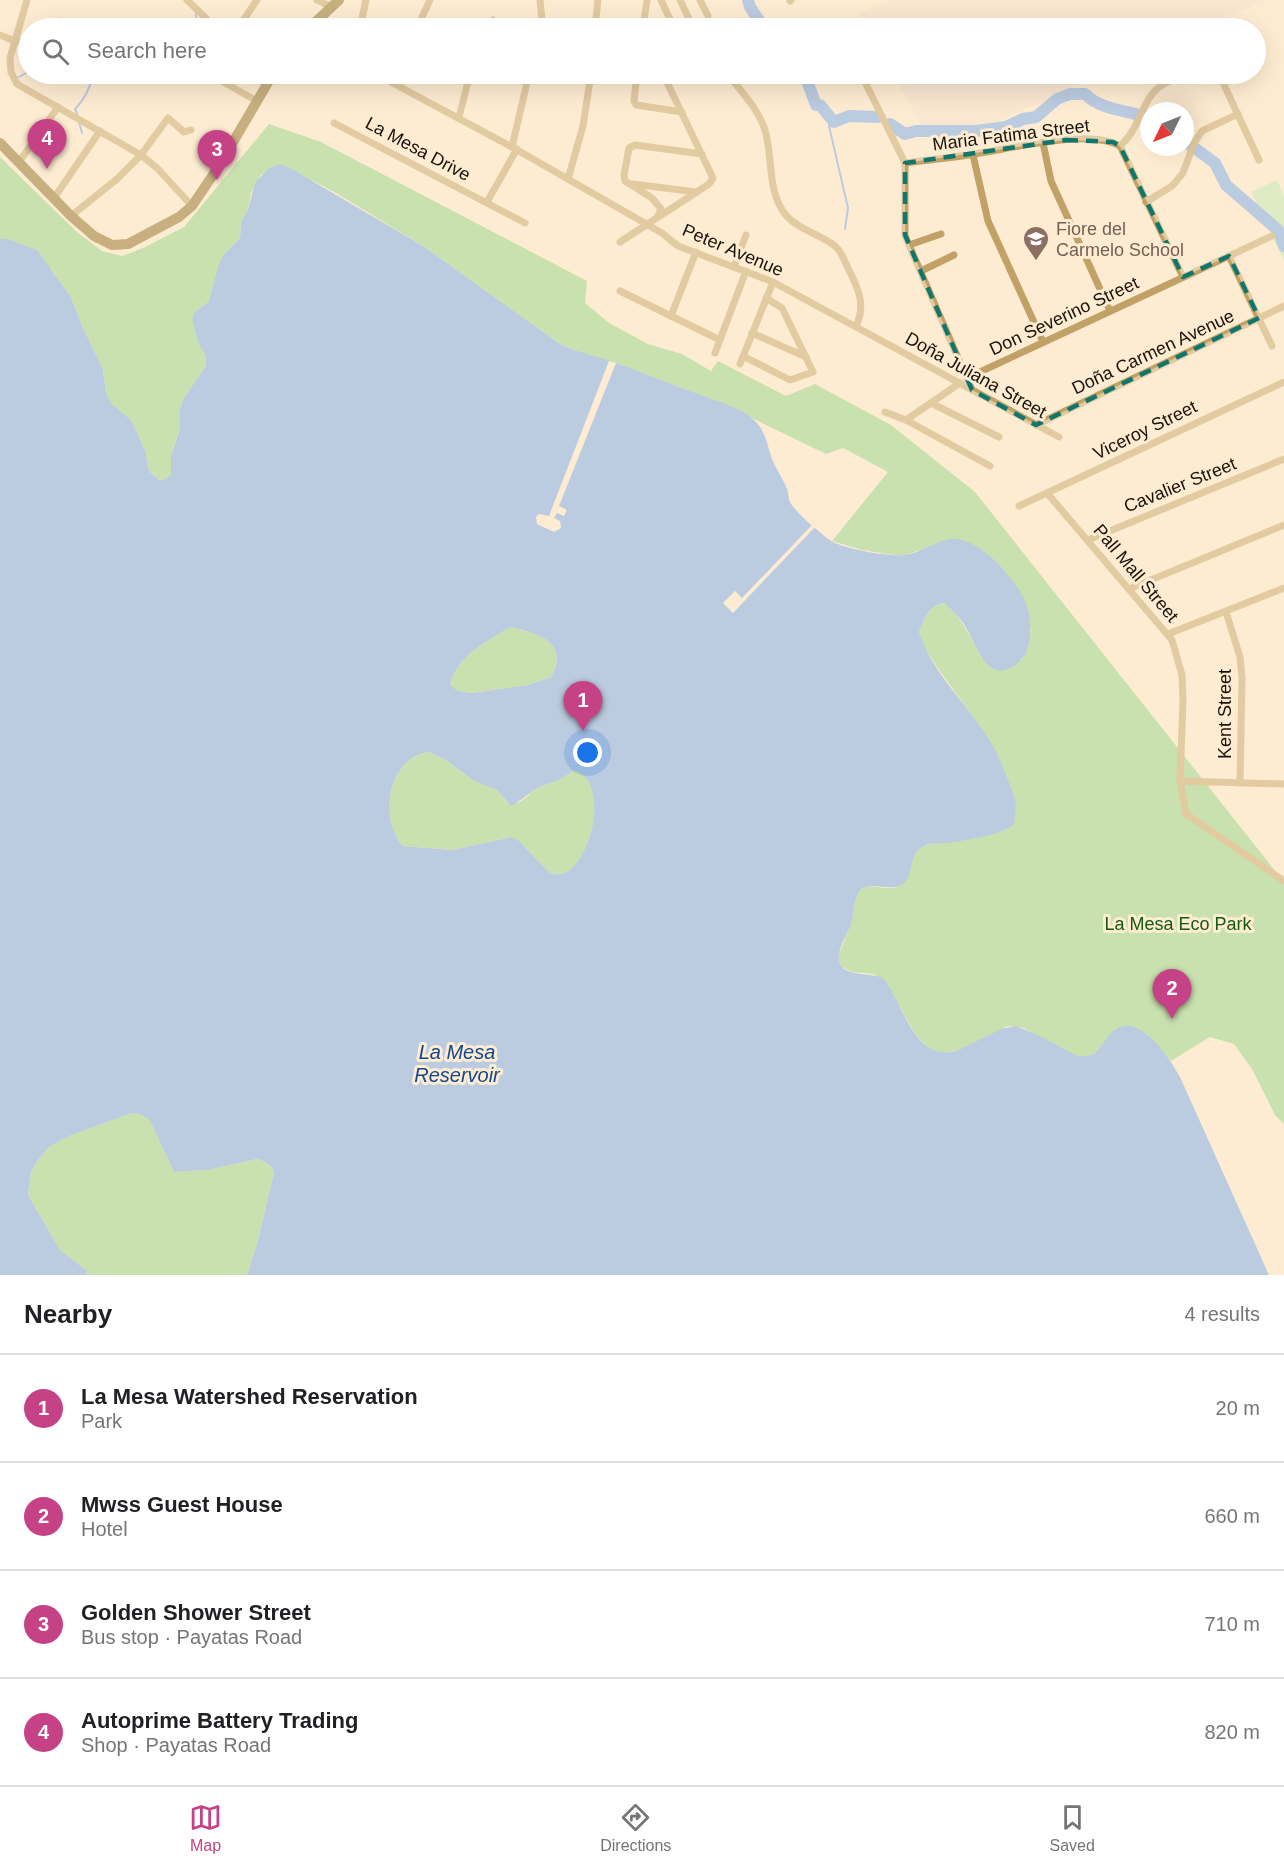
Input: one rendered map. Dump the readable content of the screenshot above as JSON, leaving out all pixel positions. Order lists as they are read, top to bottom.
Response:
{
  "streets": {
    "street": [
      "Maria Fatima Street",
      "La Mesa Drive",
      "Peter Avenue",
      "Don Severino Street",
      "Doña Carmen Avenue",
      "Doña Juliana Street",
      "Viceroy Street",
      "Cavalier Street",
      "Pall Mall Street",
      "Kent Street"
    ]
  },
  "crossings": [
    ["Peter Avenue", "Doña Juliana Street"],
    ["Doña Carmen Avenue", "Doña Juliana Street"],
    ["Viceroy Street", "Pall Mall Street"],
    ["Cavalier Street", "Pall Mall Street"]
  ],
  "water": ["La Mesa Reservoir"],
  "parks": ["La Mesa Eco Park"],
  "places": {
    "school or university": ["Fiore del Carmelo School"]
  },
  "north": "bottom left",
  "page": {
    "search": "Search here",
    "pins": [
      "4",
      "3",
      "1",
      "2"
    ],
    "heading": ["Nearby", "4 results"],
    "list": [
      {
        "mark": "1",
        "name": "La Mesa Watershed Reservation",
        "note": "Park",
        "value": "20 m"
      },
      {
        "mark": "2",
        "name": "Mwss Guest House",
        "note": "Hotel",
        "value": "660 m"
      },
      {
        "mark": "3",
        "name": "Golden Shower Street",
        "note": "Bus stop · Payatas Road",
        "value": "710 m"
      },
      {
        "mark": "4",
        "name": "Autoprime Battery Trading",
        "note": "Shop · Payatas Road",
        "value": "820 m"
      }
    ],
    "nav": ["Map", "Directions", "Saved"]
  }
}
